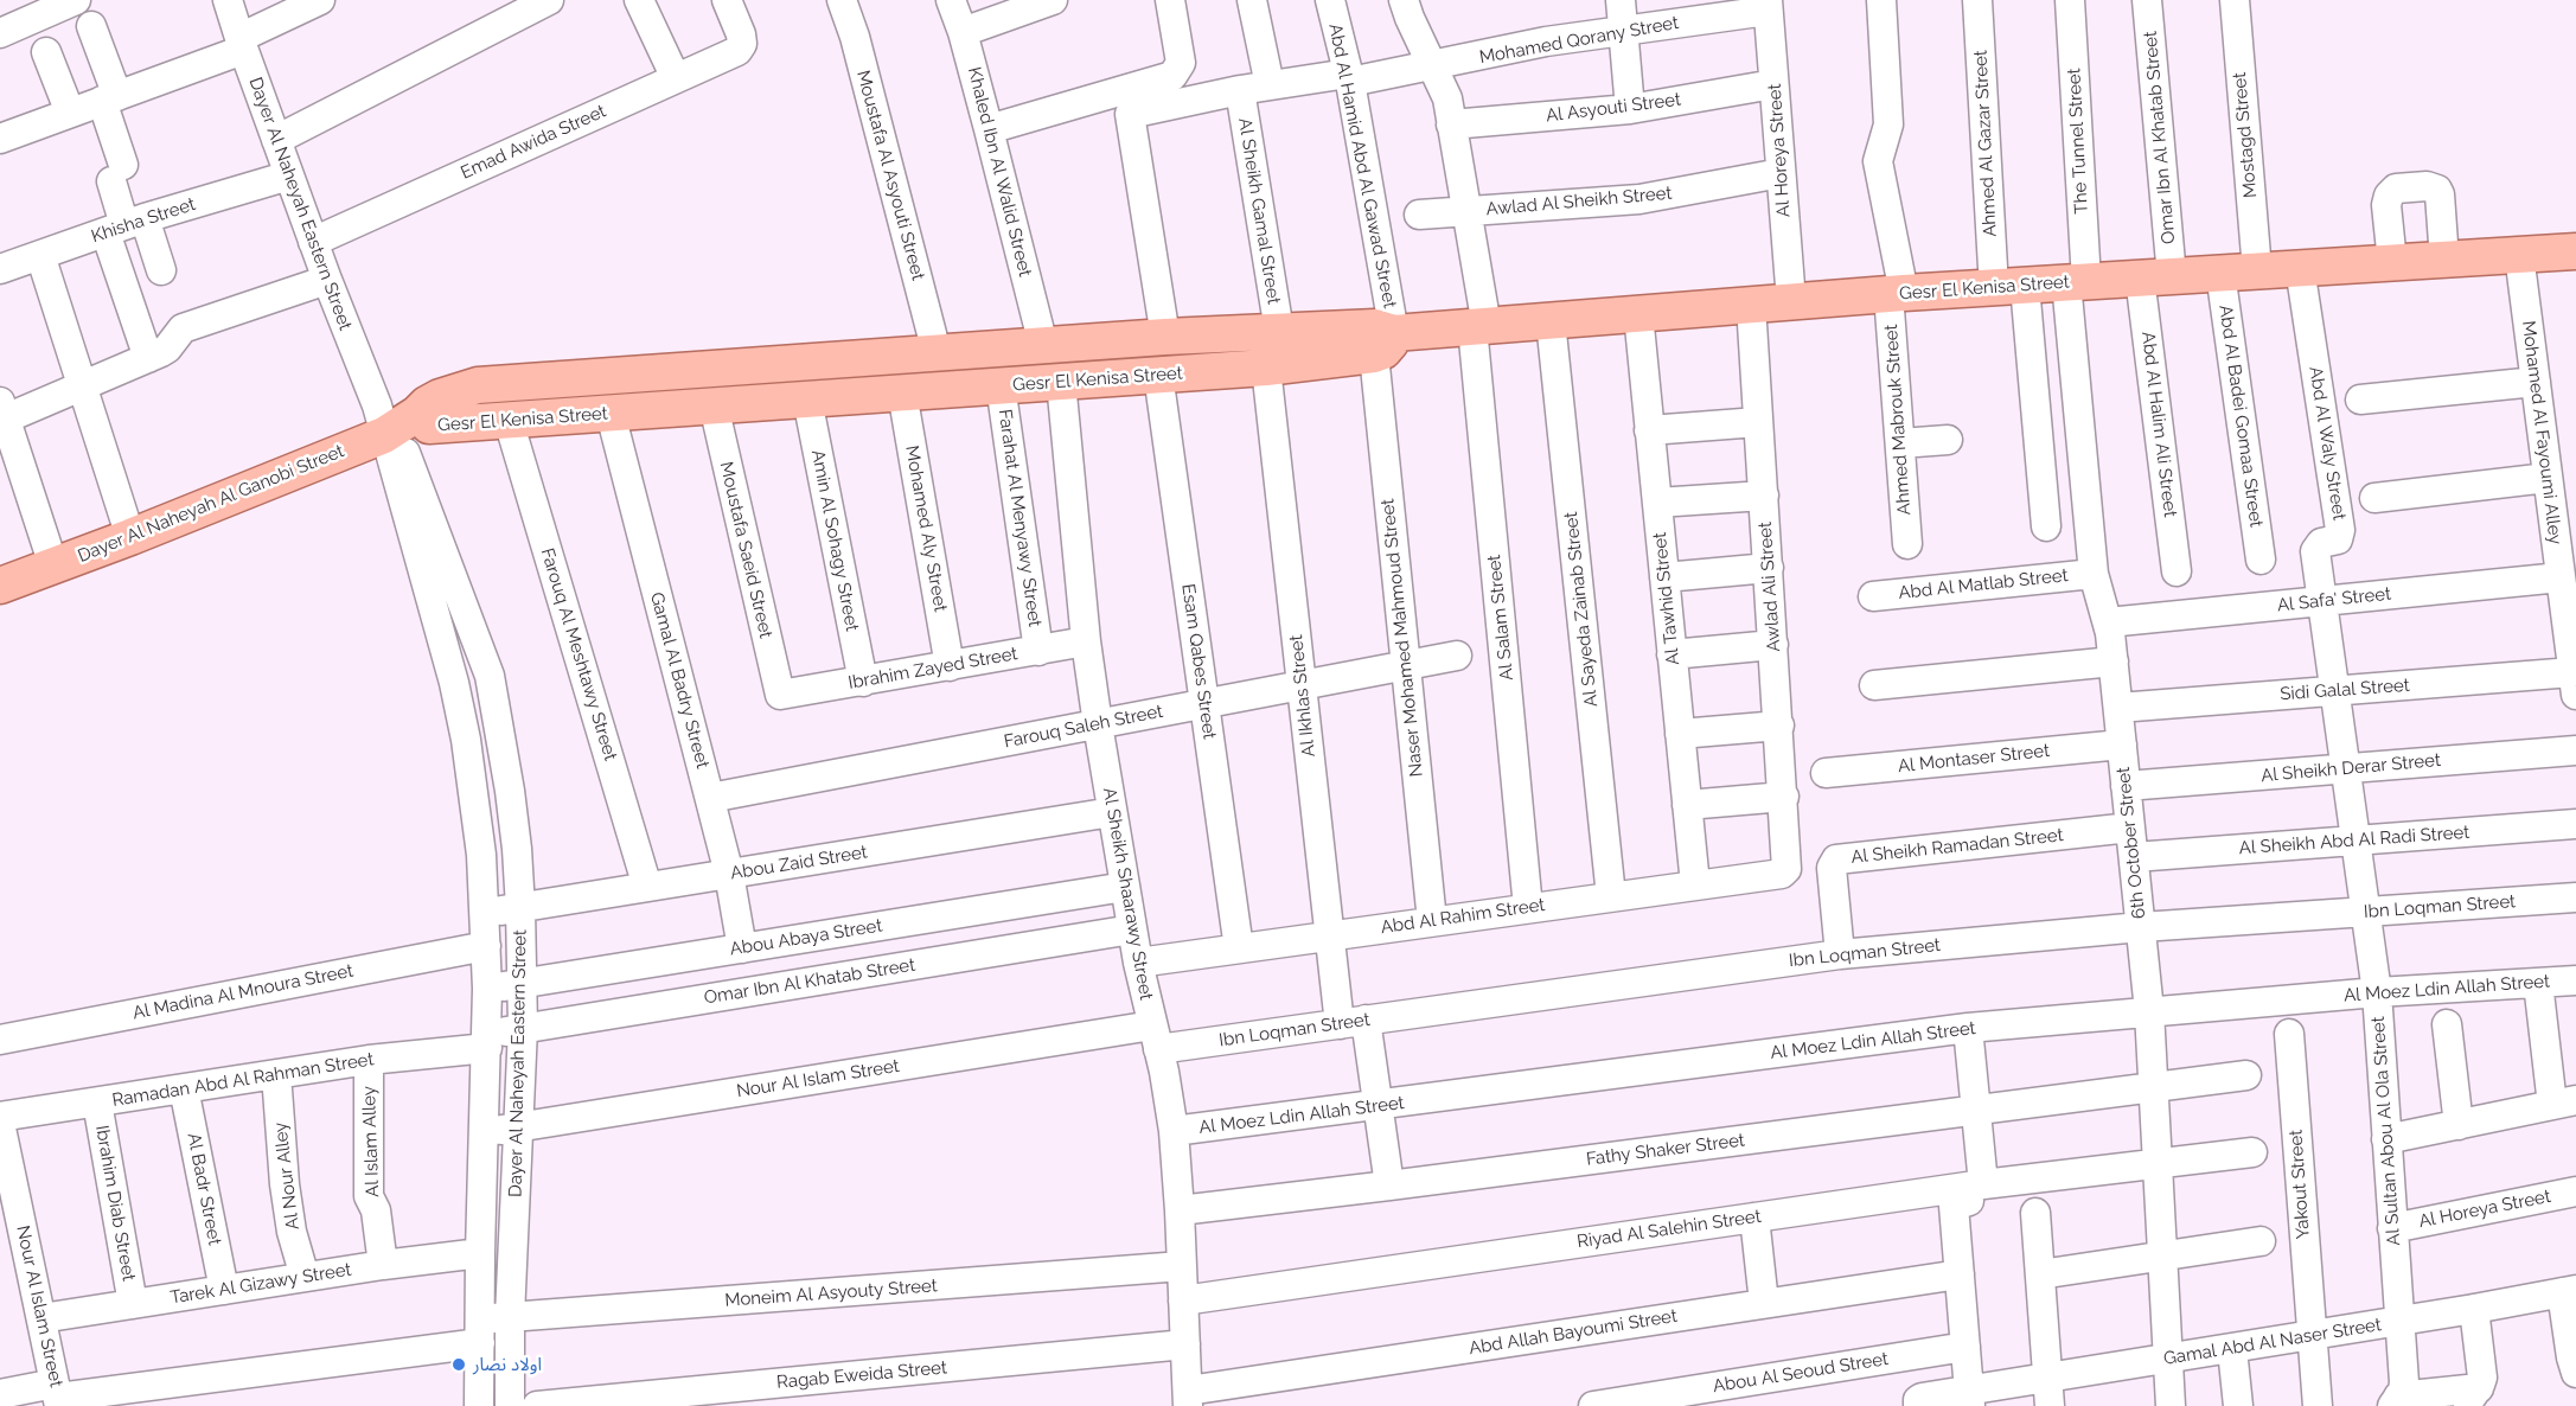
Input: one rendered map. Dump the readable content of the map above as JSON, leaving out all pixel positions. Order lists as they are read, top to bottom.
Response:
{
  "streets": {
    "main road": ["Gesr El Kenisa Street", "Dayer Al Naheyah Al Ganobi Street"],
    "street": [
      "Mohamed Qorany Street",
      "Al Asyouti Street",
      "Mostagd Street",
      "Omar Ibn Al Khatab Street",
      "The Tunnel Street",
      "Emad Awida Street",
      "Ahmed Al Gazar Street",
      "Al Horeya Street",
      "Abd Al Hamid Abd Al Gawad Street",
      "Khaled Ibn Al Walid Street",
      "Moustafa Al Asyouti Street",
      "Awlad Al Sheikh Street",
      "Dayer Al Naheyah Eastern Street",
      "Al Sheikh Gamal Street",
      "Khisha Street",
      "Abd Al Badei Gomaa Street",
      "Ahmed Mabrouk Street",
      "Abd Al Halim Ali Street",
      "Mohamed Al Fayoumi Alley",
      "Abd Al Waly Street",
      "Farahat Al Menyawy Street",
      "Mohamed Aly Street",
      "Amin Al Sohagy Street",
      "Moustafa Saeid Street",
      "Abd Al Matlab Street",
      "Awlad Ali Street",
      "Al Tawhid Street",
      "Al Safa' Street",
      "Al Sayeda Zainab Street",
      "Al Salam Street",
      "Naser Mohamed Mahmoud Street",
      "Farouq Al Meshtawy Street",
      "Esam Qabes Street",
      "Ibrahim Zayed Street",
      "Gamal Al Badry Street",
      "Sidi Galal Street",
      "Al Ikhlas Street",
      "Farouq Saleh Street",
      "Al Montaser Street",
      "Al Sheikh Derar Street",
      "Al Sheikh Abd Al Radi Street",
      "6th October Street",
      "Al Sheikh Ramadan Street",
      "Abou Zaid Street",
      "Al Sheikh Shaarawy Street",
      "Ibn Loqman Street",
      "Abd Al Rahim Street",
      "Abou Abaya Street",
      "Al Moez Ldin Allah Street",
      "Al Madina Al Mnoura Street",
      "Nour Al Islam Street",
      "Ramadan Abd Al Rahman Street",
      "Al Sultan Abou Al Ola Street",
      "Al Islam Alley",
      "Fathy Shaker Street",
      "Al Nour Alley",
      "Yakout Street",
      "Al Badr Street",
      "Ibrahim Diab Street",
      "Riyad Al Salehin Street",
      "Tarek Al Gizawy Street",
      "Moneim Al Asyouty Street",
      "Abd Allah Bayoumi Street",
      "Gamal Abd Al Naser Street",
      "Abou Al Seoud Street",
      "Ragab Eweida Street"
    ]
  },
  "crossings": [
    ["Mohamed Qorany Street", "Al Horeya Street"],
    ["Mohamed Qorany Street", "Abd Al Hamid Abd Al Gawad Street"],
    ["Mohamed Qorany Street", "Al Sheikh Gamal Street"],
    ["Mohamed Qorany Street", "Gesr El Kenisa Street"],
    ["Mohamed Qorany Street", "Al Salam Street"],
    ["Al Asyouti Street", "Al Horeya Street"],
    ["Al Asyouti Street", "Al Salam Street"],
    ["Mostagd Street", "Gesr El Kenisa Street"],
    ["Omar Ibn Al Khatab Street", "Dayer Al Naheyah Eastern Street"],
    ["Omar Ibn Al Khatab Street", "Gesr El Kenisa Street"],
    ["Omar Ibn Al Khatab Street", "Abd Al Halim Ali Street"],
    ["Omar Ibn Al Khatab Street", "Al Sheikh Shaarawy Street"],
    ["Omar Ibn Al Khatab Street", "Ramadan Abd Al Rahman Street"],
    ["The Tunnel Street", "Gesr El Kenisa Street"],
    ["The Tunnel Street", "6th October Street"],
    ["Emad Awida Street", "Dayer Al Naheyah Eastern Street"],
    ["Ahmed Al Gazar Street", "Gesr El Kenisa Street"],
    ["Al Horeya Street", "Awlad Al Sheikh Street"],
    ["Al Horeya Street", "Gesr El Kenisa Street"],
    ["Al Horeya Street", "Al Sultan Abou Al Ola Street"],
    ["Abd Al Hamid Abd Al Gawad Street", "Gesr El Kenisa Street"],
    ["Abd Al Hamid Abd Al Gawad Street", "Naser Mohamed Mahmoud Street"],
    ["Khaled Ibn Al Walid Street", "Gesr El Kenisa Street"],
    ["Moustafa Al Asyouti Street", "Gesr El Kenisa Street"],
    ["Awlad Al Sheikh Street", "Al Salam Street"],
    ["Dayer Al Naheyah Eastern Street", "Khisha Street"],
    ["Dayer Al Naheyah Eastern Street", "Gesr El Kenisa Street"],
    ["Dayer Al Naheyah Eastern Street", "Dayer Al Naheyah Al Ganobi Street"],
    ["Dayer Al Naheyah Eastern Street", "Abou Zaid Street"],
    ["Dayer Al Naheyah Eastern Street", "Abou Abaya Street"],
    ["Dayer Al Naheyah Eastern Street", "Al Madina Al Mnoura Street"],
    ["Dayer Al Naheyah Eastern Street", "Nour Al Islam Street"],
    ["Dayer Al Naheyah Eastern Street", "Ramadan Abd Al Rahman Street"],
    ["Dayer Al Naheyah Eastern Street", "Tarek Al Gizawy Street"],
    ["Dayer Al Naheyah Eastern Street", "Moneim Al Asyouty Street"],
    ["Al Sheikh Gamal Street", "Gesr El Kenisa Street"],
    ["Gesr El Kenisa Street", "Abd Al Badei Gomaa Street"],
    ["Gesr El Kenisa Street", "Ahmed Mabrouk Street"],
    ["Gesr El Kenisa Street", "Abd Al Halim Ali Street"],
    ["Gesr El Kenisa Street", "Mohamed Al Fayoumi Alley"],
    ["Gesr El Kenisa Street", "Abd Al Waly Street"],
    ["Gesr El Kenisa Street", "Dayer Al Naheyah Al Ganobi Street"],
    ["Gesr El Kenisa Street", "Farahat Al Menyawy Street"],
    ["Gesr El Kenisa Street", "Mohamed Aly Street"],
    ["Gesr El Kenisa Street", "Amin Al Sohagy Street"],
    ["Gesr El Kenisa Street", "Moustafa Saeid Street"],
    ["Gesr El Kenisa Street", "Awlad Ali Street"],
    ["Gesr El Kenisa Street", "Al Tawhid Street"],
    ["Gesr El Kenisa Street", "Al Sayeda Zainab Street"],
    ["Gesr El Kenisa Street", "Al Salam Street"],
    ["Gesr El Kenisa Street", "Naser Mohamed Mahmoud Street"],
    ["Gesr El Kenisa Street", "Farouq Al Meshtawy Street"],
    ["Gesr El Kenisa Street", "Esam Qabes Street"],
    ["Gesr El Kenisa Street", "Gamal Al Badry Street"],
    ["Gesr El Kenisa Street", "Al Ikhlas Street"],
    ["Gesr El Kenisa Street", "6th October Street"],
    ["Gesr El Kenisa Street", "Al Sheikh Shaarawy Street"],
    ["Mohamed Al Fayoumi Alley", "Al Safa' Street"],
    ["Mohamed Al Fayoumi Alley", "Sidi Galal Street"],
    ["Abd Al Waly Street", "Al Safa' Street"],
    ["Abd Al Waly Street", "Al Sultan Abou Al Ola Street"],
    ["Farahat Al Menyawy Street", "Ibrahim Zayed Street"],
    ["Mohamed Aly Street", "Ibrahim Zayed Street"],
    ["Amin Al Sohagy Street", "Ibrahim Zayed Street"],
    ["Moustafa Saeid Street", "Ibrahim Zayed Street"],
    ["Abd Al Matlab Street", "6th October Street"],
    ["Awlad Ali Street", "Abd Al Rahim Street"],
    ["Al Tawhid Street", "Abd Al Rahim Street"],
    ["Al Safa' Street", "6th October Street"],
    ["Al Safa' Street", "Al Sultan Abou Al Ola Street"],
    ["Al Sayeda Zainab Street", "Abd Al Rahim Street"],
    ["Al Salam Street", "Abd Al Rahim Street"],
    ["Naser Mohamed Mahmoud Street", "Farouq Saleh Street"],
    ["Naser Mohamed Mahmoud Street", "Abd Al Rahim Street"],
    ["Farouq Al Meshtawy Street", "Abou Zaid Street"],
    ["Esam Qabes Street", "Farouq Saleh Street"],
    ["Esam Qabes Street", "Abd Al Rahim Street"],
    ["Ibrahim Zayed Street", "Al Sheikh Shaarawy Street"],
    ["Gamal Al Badry Street", "Farouq Saleh Street"],
    ["Gamal Al Badry Street", "Abou Zaid Street"],
    ["Gamal Al Badry Street", "Abou Abaya Street"],
    ["Sidi Galal Street", "6th October Street"],
    ["Sidi Galal Street", "Al Sultan Abou Al Ola Street"],
    ["Al Ikhlas Street", "Farouq Saleh Street"],
    ["Al Ikhlas Street", "Ibn Loqman Street"],
    ["Al Ikhlas Street", "Abd Al Rahim Street"],
    ["Al Ikhlas Street", "Al Moez Ldin Allah Street"],
    ["Al Ikhlas Street", "Fathy Shaker Street"],
    ["Farouq Saleh Street", "Al Sheikh Shaarawy Street"],
    ["Al Montaser Street", "6th October Street"],
    ["Al Sheikh Derar Street", "6th October Street"],
    ["Al Sheikh Derar Street", "Al Sultan Abou Al Ola Street"],
    ["Al Sheikh Abd Al Radi Street", "6th October Street"],
    ["Al Sheikh Abd Al Radi Street", "Al Sultan Abou Al Ola Street"],
    ["6th October Street", "Al Sheikh Ramadan Street"],
    ["6th October Street", "Ibn Loqman Street"],
    ["6th October Street", "Al Moez Ldin Allah Street"],
    ["6th October Street", "Fathy Shaker Street"],
    ["6th October Street", "Riyad Al Salehin Street"],
    ["6th October Street", "Gamal Abd Al Naser Street"],
    ["Al Sheikh Ramadan Street", "Ibn Loqman Street"],
    ["Abou Zaid Street", "Al Sheikh Shaarawy Street"],
    ["Al Sheikh Shaarawy Street", "Ibn Loqman Street"],
    ["Al Sheikh Shaarawy Street", "Abd Al Rahim Street"],
    ["Al Sheikh Shaarawy Street", "Abou Abaya Street"],
    ["Al Sheikh Shaarawy Street", "Al Moez Ldin Allah Street"],
    ["Al Sheikh Shaarawy Street", "Nour Al Islam Street"],
    ["Al Sheikh Shaarawy Street", "Fathy Shaker Street"],
    ["Al Sheikh Shaarawy Street", "Riyad Al Salehin Street"],
    ["Al Sheikh Shaarawy Street", "Moneim Al Asyouty Street"],
    ["Al Sheikh Shaarawy Street", "Abd Allah Bayoumi Street"],
    ["Al Sheikh Shaarawy Street", "Ragab Eweida Street"],
    ["Ibn Loqman Street", "Nour Al Islam Street"],
    ["Ibn Loqman Street", "Al Sultan Abou Al Ola Street"],
    ["Al Moez Ldin Allah Street", "Al Sultan Abou Al Ola Street"],
    ["Nour Al Islam Street", "Ramadan Abd Al Rahman Street"],
    ["Nour Al Islam Street", "Tarek Al Gizawy Street"],
    ["Nour Al Islam Street", "Moneim Al Asyouty Street"],
    ["Ramadan Abd Al Rahman Street", "Al Islam Alley"],
    ["Ramadan Abd Al Rahman Street", "Al Nour Alley"],
    ["Ramadan Abd Al Rahman Street", "Al Badr Street"],
    ["Ramadan Abd Al Rahman Street", "Ibrahim Diab Street"],
    ["Al Sultan Abou Al Ola Street", "Gamal Abd Al Naser Street"],
    ["Al Islam Alley", "Tarek Al Gizawy Street"],
    ["Al Nour Alley", "Tarek Al Gizawy Street"],
    ["Yakout Street", "Gamal Abd Al Naser Street"],
    ["Al Badr Street", "Tarek Al Gizawy Street"],
    ["Ibrahim Diab Street", "Tarek Al Gizawy Street"]
  ],
  "places": ["اولاد نصار"]
}
